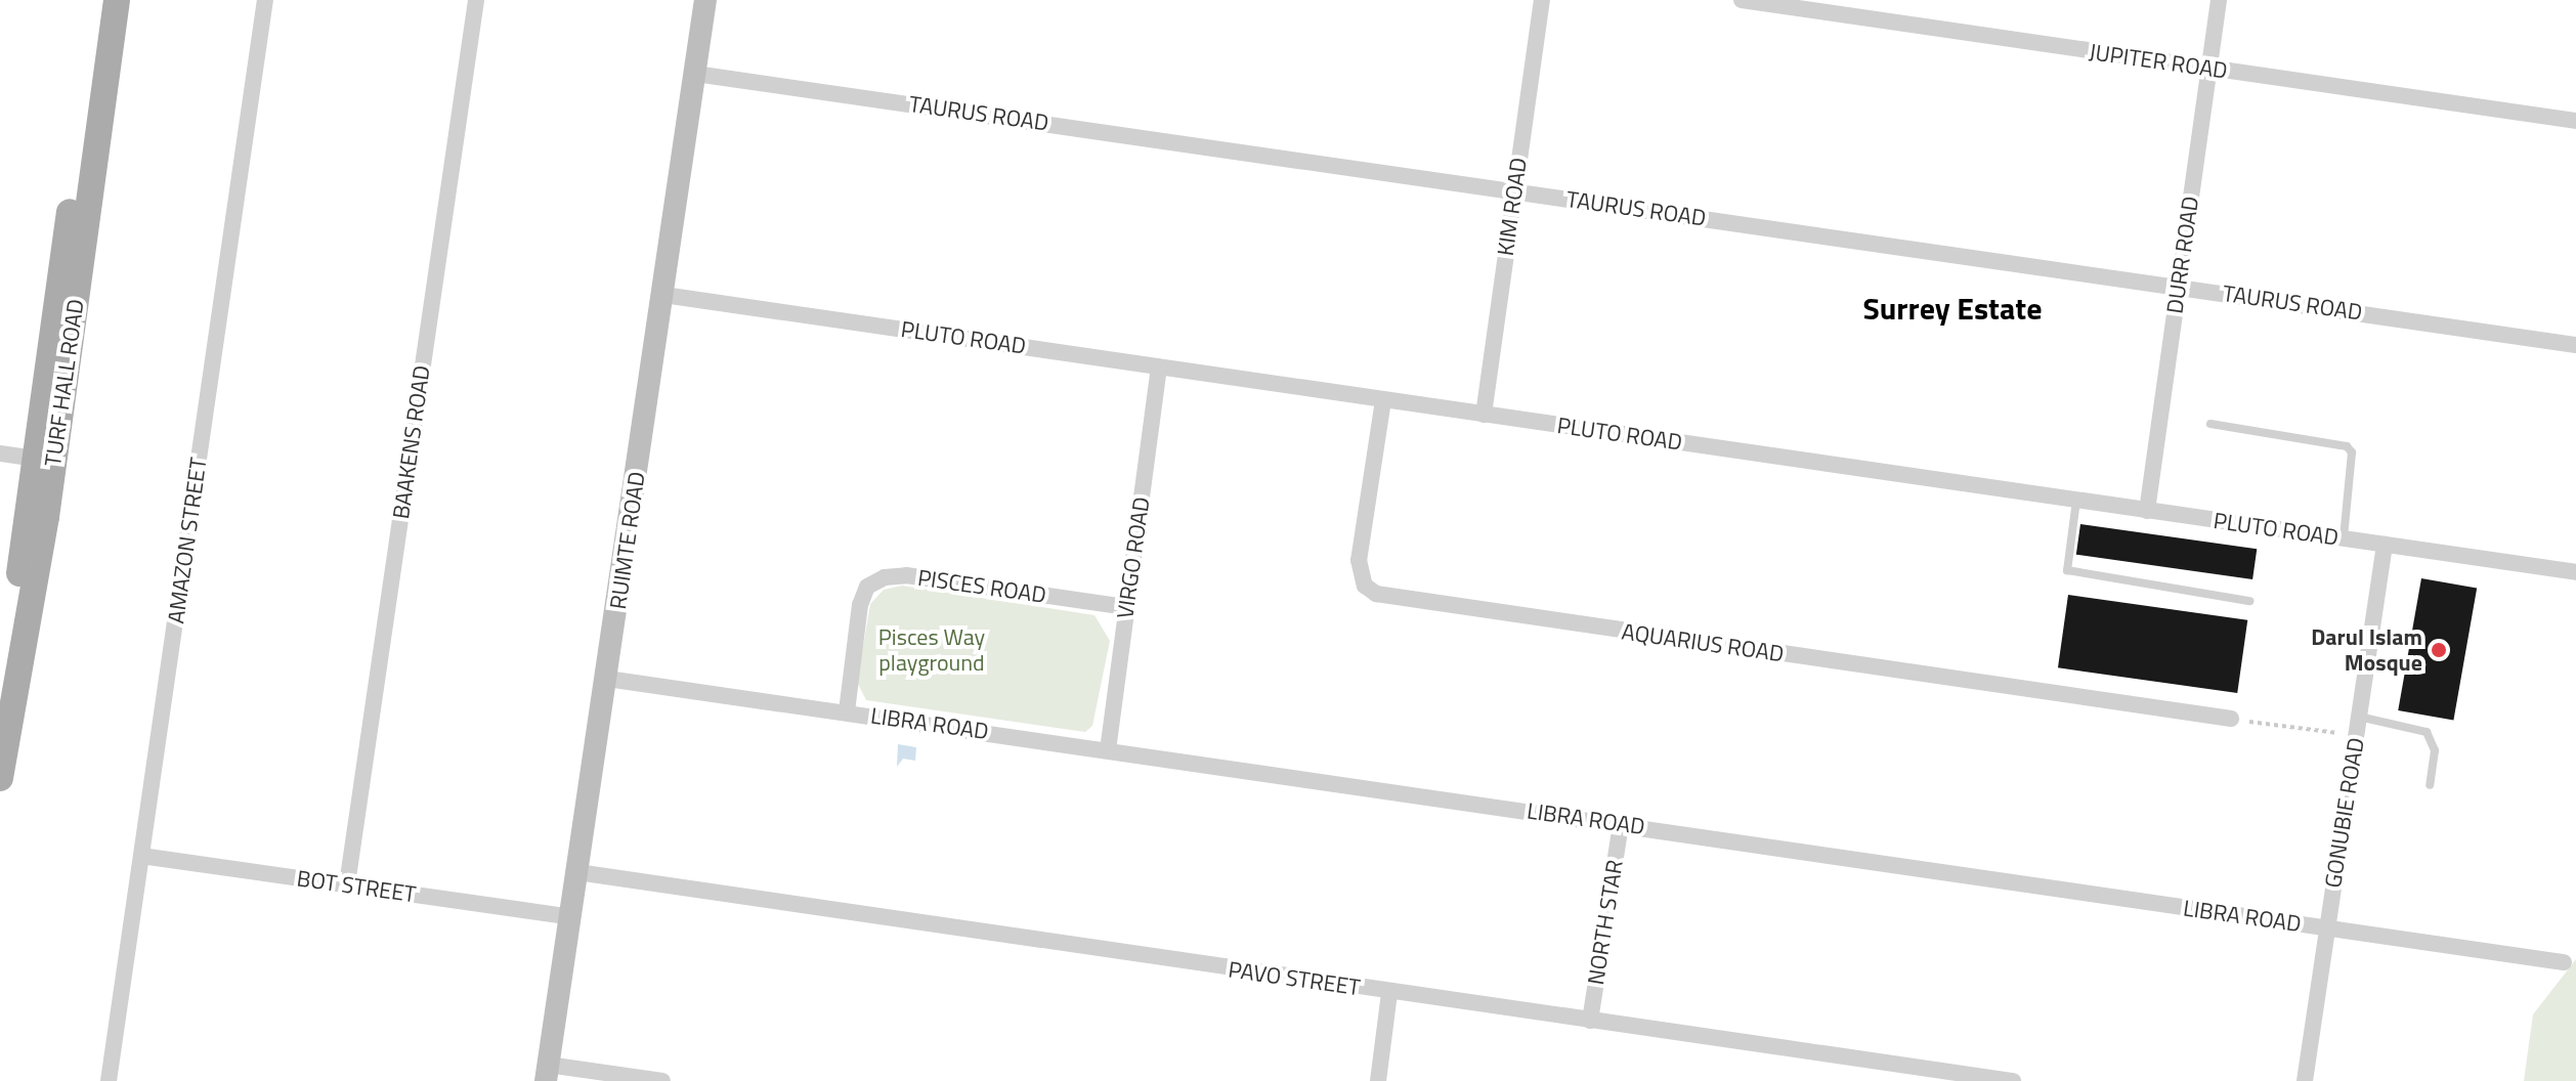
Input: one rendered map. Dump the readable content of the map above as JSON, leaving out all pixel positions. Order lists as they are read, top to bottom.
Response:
{
  "streets": {
    "main road": ["TURF HALL ROAD"],
    "street": [
      "JUPITER ROAD",
      "TAURUS ROAD",
      "KIM ROAD",
      "DURR ROAD",
      "PLUTO ROAD",
      "BAAKENS ROAD",
      "AMAZON STREET",
      "RUIMTE ROAD",
      "VIRGO ROAD",
      "PISCES ROAD",
      "AQUARIUS ROAD",
      "LIBRA ROAD",
      "GONUBIE ROAD",
      "BOT STREET",
      "NORTH STAR",
      "PAVO STREET"
    ]
  },
  "crossings": [
    ["JUPITER ROAD", "DURR ROAD"],
    ["TAURUS ROAD", "KIM ROAD"],
    ["TAURUS ROAD", "DURR ROAD"],
    ["TAURUS ROAD", "RUIMTE ROAD"],
    ["KIM ROAD", "PLUTO ROAD"],
    ["DURR ROAD", "PLUTO ROAD"],
    ["PLUTO ROAD", "RUIMTE ROAD"],
    ["PLUTO ROAD", "VIRGO ROAD"],
    ["PLUTO ROAD", "AQUARIUS ROAD"],
    ["PLUTO ROAD", "GONUBIE ROAD"],
    ["BAAKENS ROAD", "BOT STREET"],
    ["AMAZON STREET", "BOT STREET"],
    ["RUIMTE ROAD", "LIBRA ROAD"],
    ["RUIMTE ROAD", "BOT STREET"],
    ["RUIMTE ROAD", "PAVO STREET"],
    ["VIRGO ROAD", "PISCES ROAD"],
    ["VIRGO ROAD", "LIBRA ROAD"],
    ["PISCES ROAD", "LIBRA ROAD"],
    ["LIBRA ROAD", "GONUBIE ROAD"],
    ["LIBRA ROAD", "NORTH STAR"],
    ["NORTH STAR", "PAVO STREET"]
  ],
  "districts": ["Surrey Estate"],
  "parks": ["Pisces Way playground"],
  "places": ["Darul Islam Mosque"]
}
